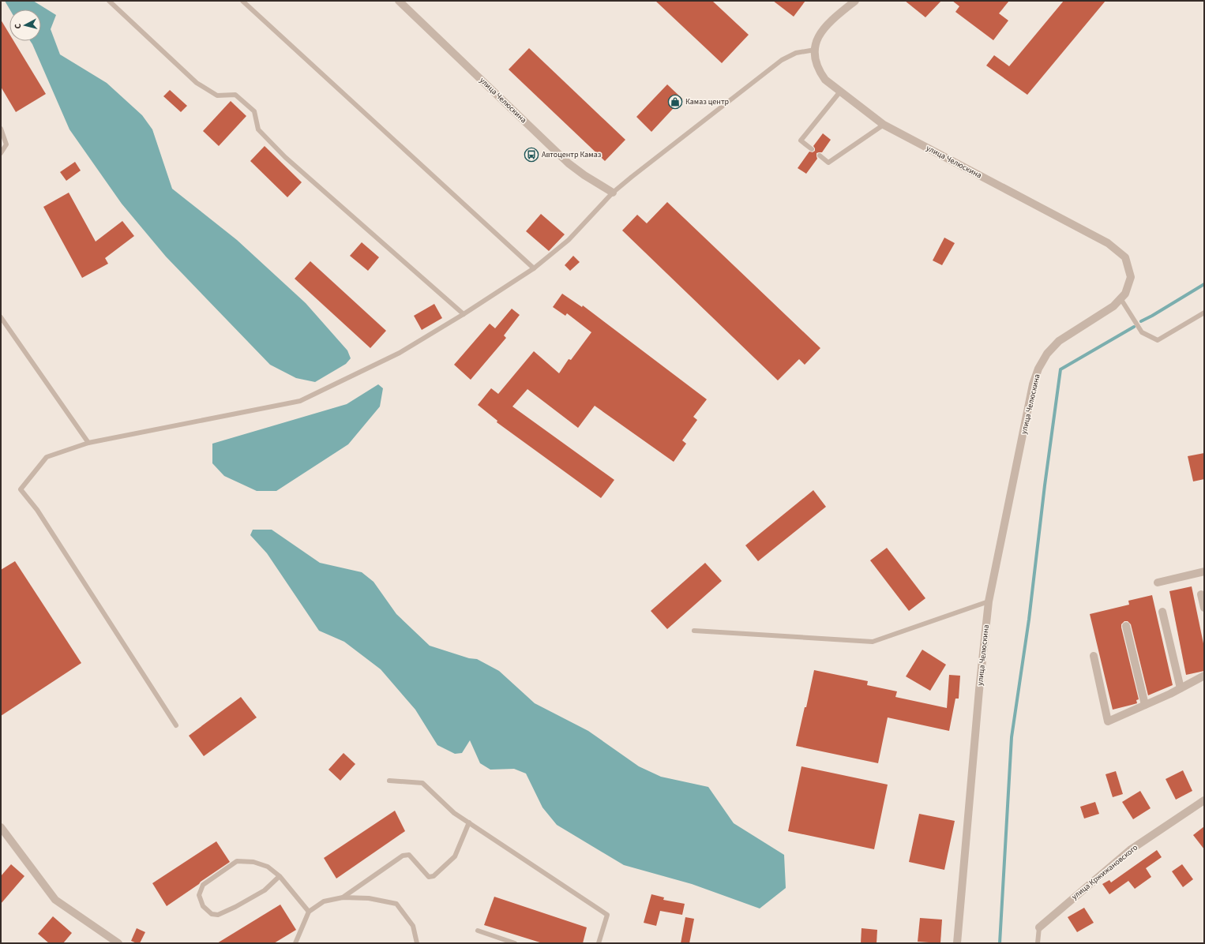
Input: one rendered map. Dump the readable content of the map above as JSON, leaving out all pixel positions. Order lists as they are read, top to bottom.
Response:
{
  "streets": {
    "street": ["улица Челюскина", "улица Кржижановского"]
  },
  "places": {
    "shop": ["Камаз центр"],
    "bus stop": ["Автоцентр Камаз"]
  },
  "north": "left"
}
